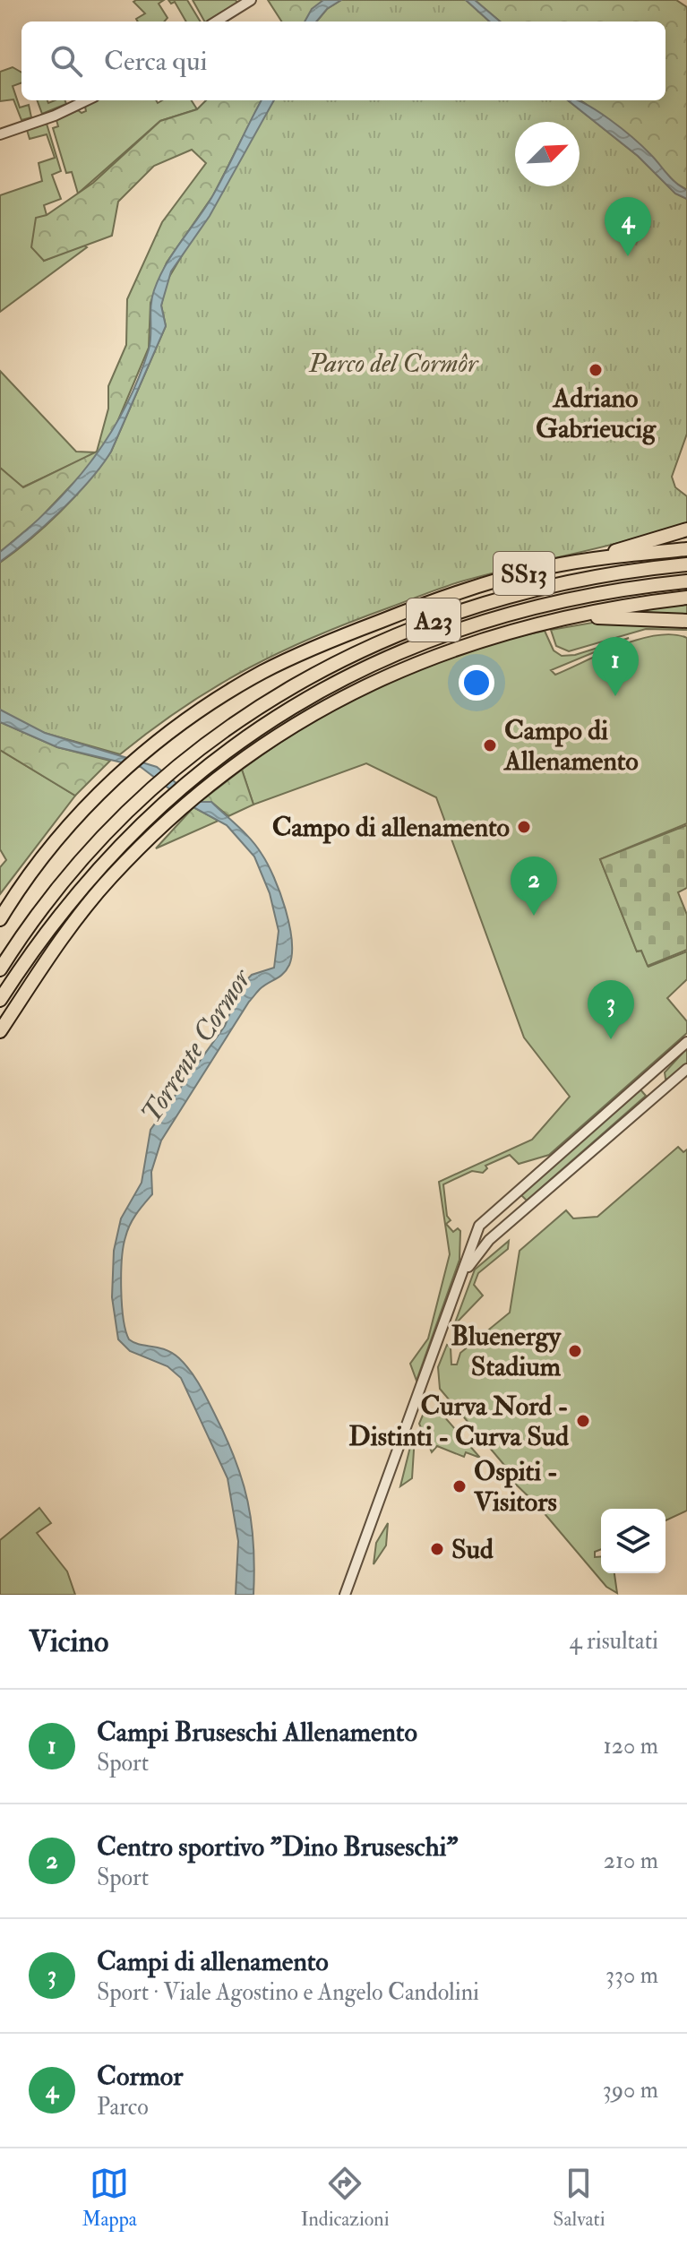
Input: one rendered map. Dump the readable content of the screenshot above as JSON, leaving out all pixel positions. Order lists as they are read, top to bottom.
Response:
{
  "streets": {
    "highway": ["SS13", "A23"]
  },
  "water": ["Torrente Cormor"],
  "parks": ["Parco del Cormôr"],
  "places": [
    "Adriano Gabrieucig",
    "Campo di Allenamento",
    "Campo di allenamento",
    "Bluenergy Stadium",
    "Curva Nord - Distinti - Curva Sud",
    "Ospiti - Visitors",
    "Sud"
  ],
  "north": "top right",
  "page": {
    "search": "Cerca qui",
    "pins": [
      "4",
      "1",
      "2",
      "3"
    ],
    "heading": ["Vicino", "4 risultati"],
    "list": [
      {
        "mark": "1",
        "name": "Campi Bruseschi Allenamento",
        "note": "Sport",
        "value": "120 m"
      },
      {
        "mark": "2",
        "name": "Centro sportivo \"Dino Bruseschi\"",
        "note": "Sport",
        "value": "210 m"
      },
      {
        "mark": "3",
        "name": "Campi di allenamento",
        "note": "Sport · Viale Agostino e Angelo Candolini",
        "value": "330 m"
      },
      {
        "mark": "4",
        "name": "Cormor",
        "note": "Parco",
        "value": "390 m"
      }
    ],
    "nav": ["Mappa", "Indicazioni", "Salvati"]
  }
}
